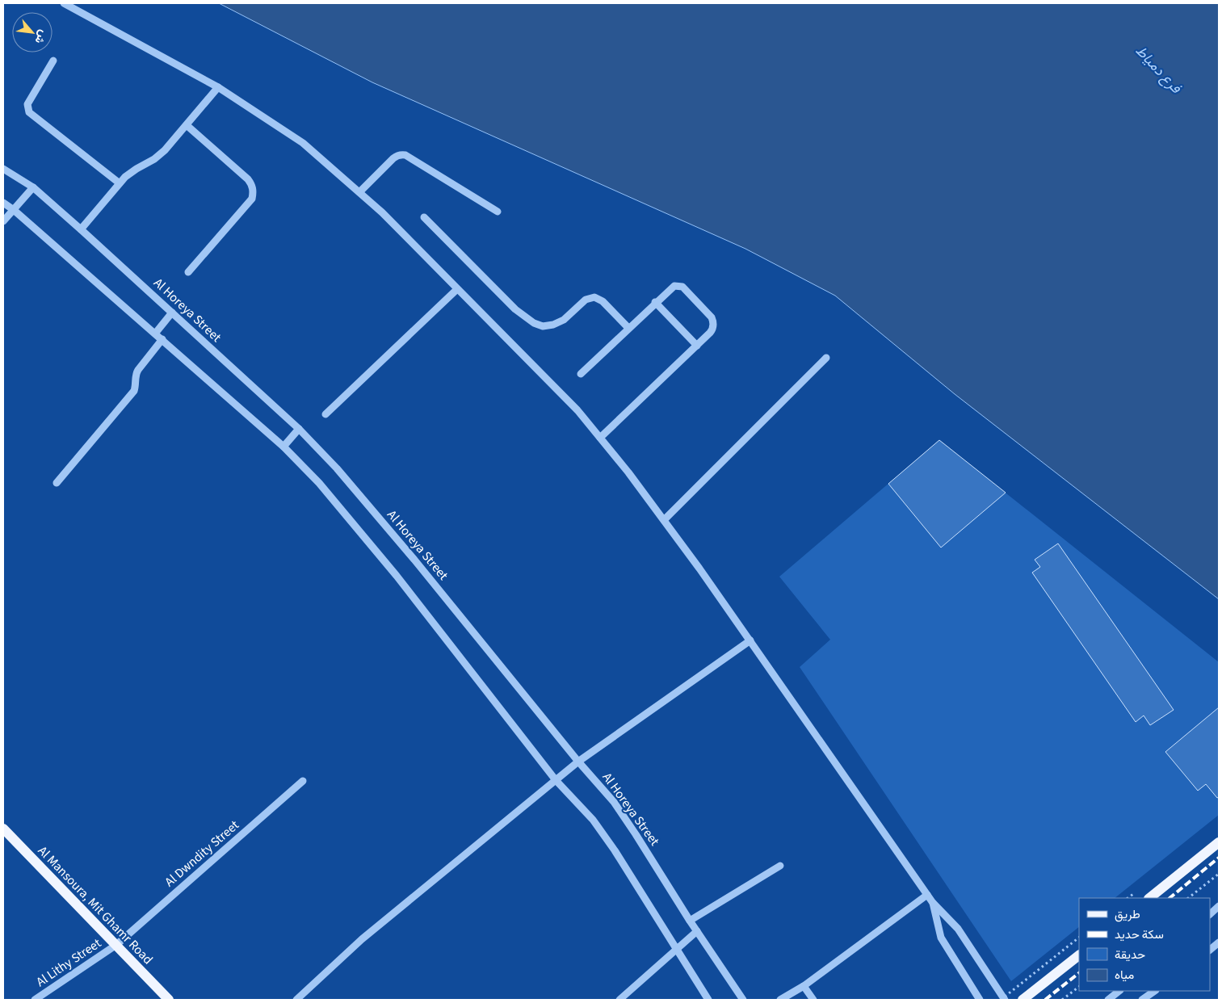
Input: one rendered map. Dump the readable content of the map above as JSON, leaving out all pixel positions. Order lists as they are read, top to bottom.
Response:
{
  "streets": {
    "main road": ["Al Mansoura, Mit Ghamr Road"],
    "street": ["Al Horeya Street", "Al Dwndity Street", "Al Lithy Street"]
  },
  "crossings": [
    ["Al Dwndity Street", "Al Mansoura, Mit Ghamr Road"],
    ["Al Dwndity Street", "Al Lithy Street"],
    ["Al Mansoura, Mit Ghamr Road", "Al Lithy Street"]
  ],
  "water": ["فرع دمياط"],
  "legend": [
    "طريق",
    "سكة حديد",
    "حديقة",
    "مياه"
  ],
  "north": "bottom right"
}
